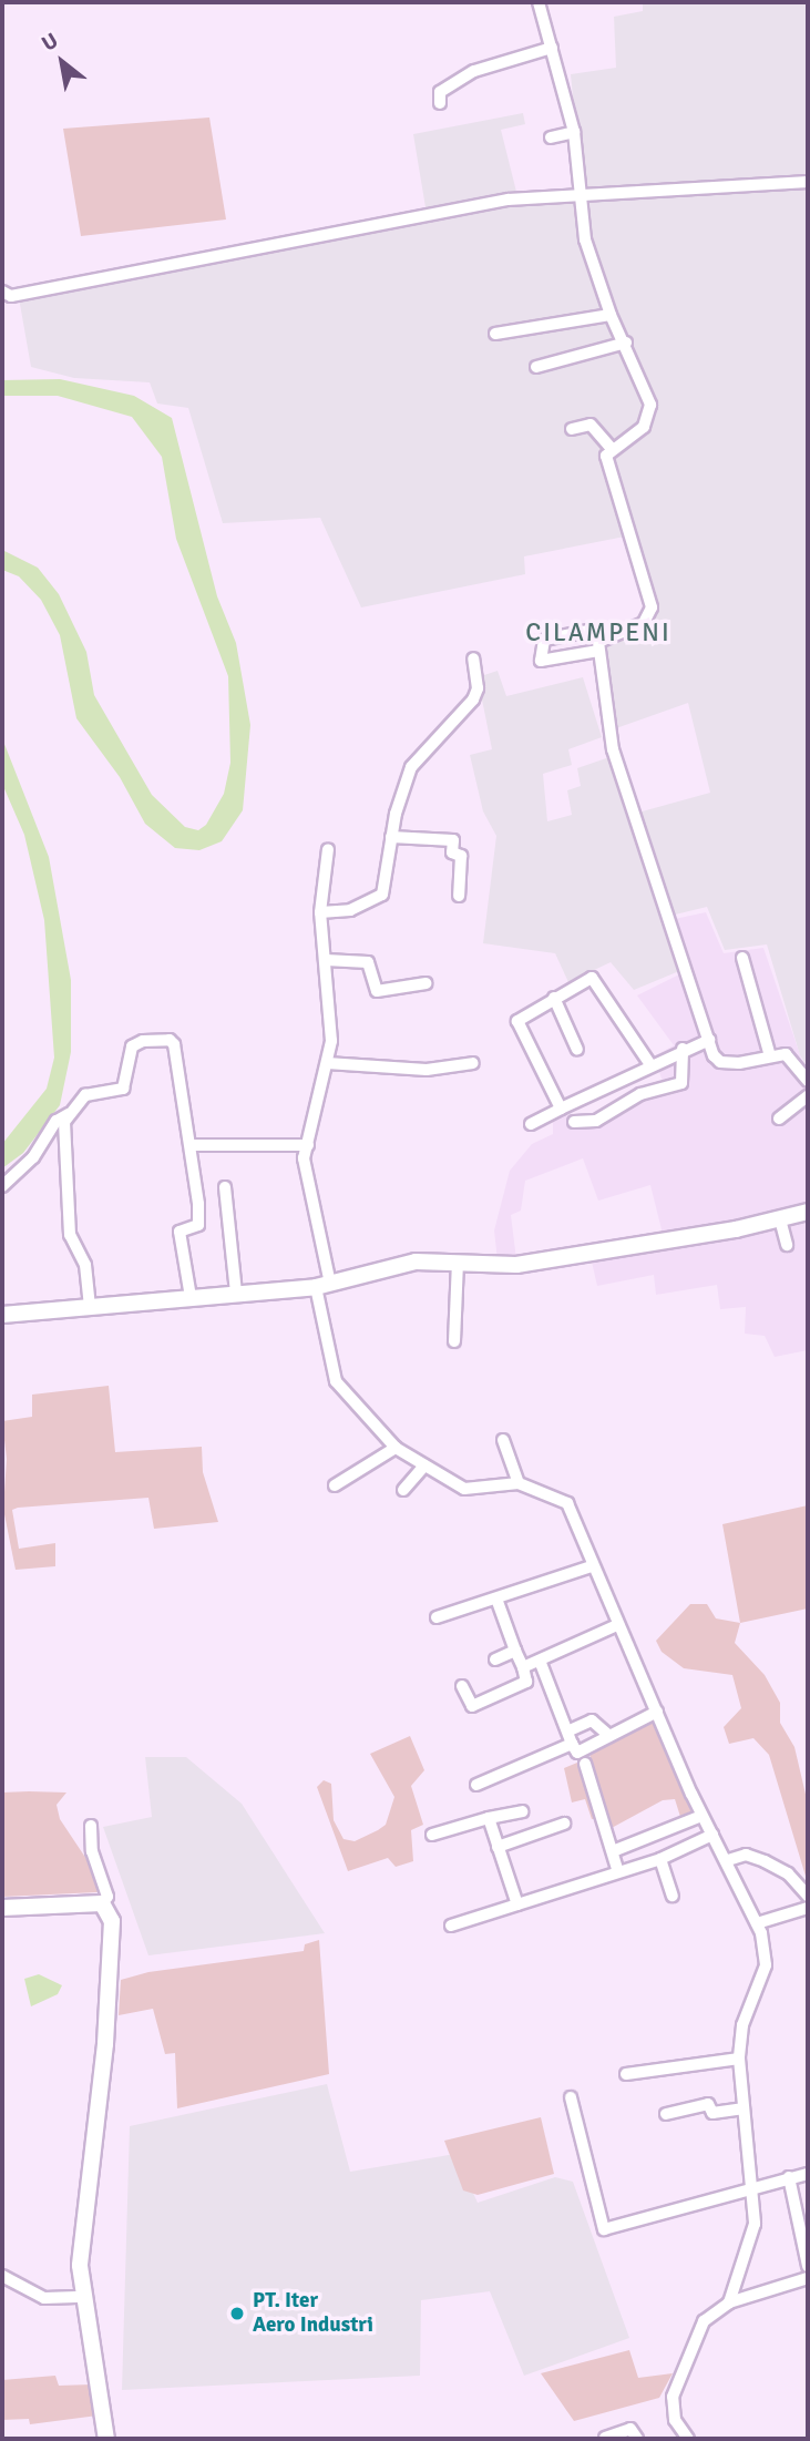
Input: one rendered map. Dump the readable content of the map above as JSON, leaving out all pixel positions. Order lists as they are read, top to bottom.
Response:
{
  "districts": ["CILAMPENI"],
  "places": ["PT. Iter Aero Industri"],
  "north": "top left"
}
